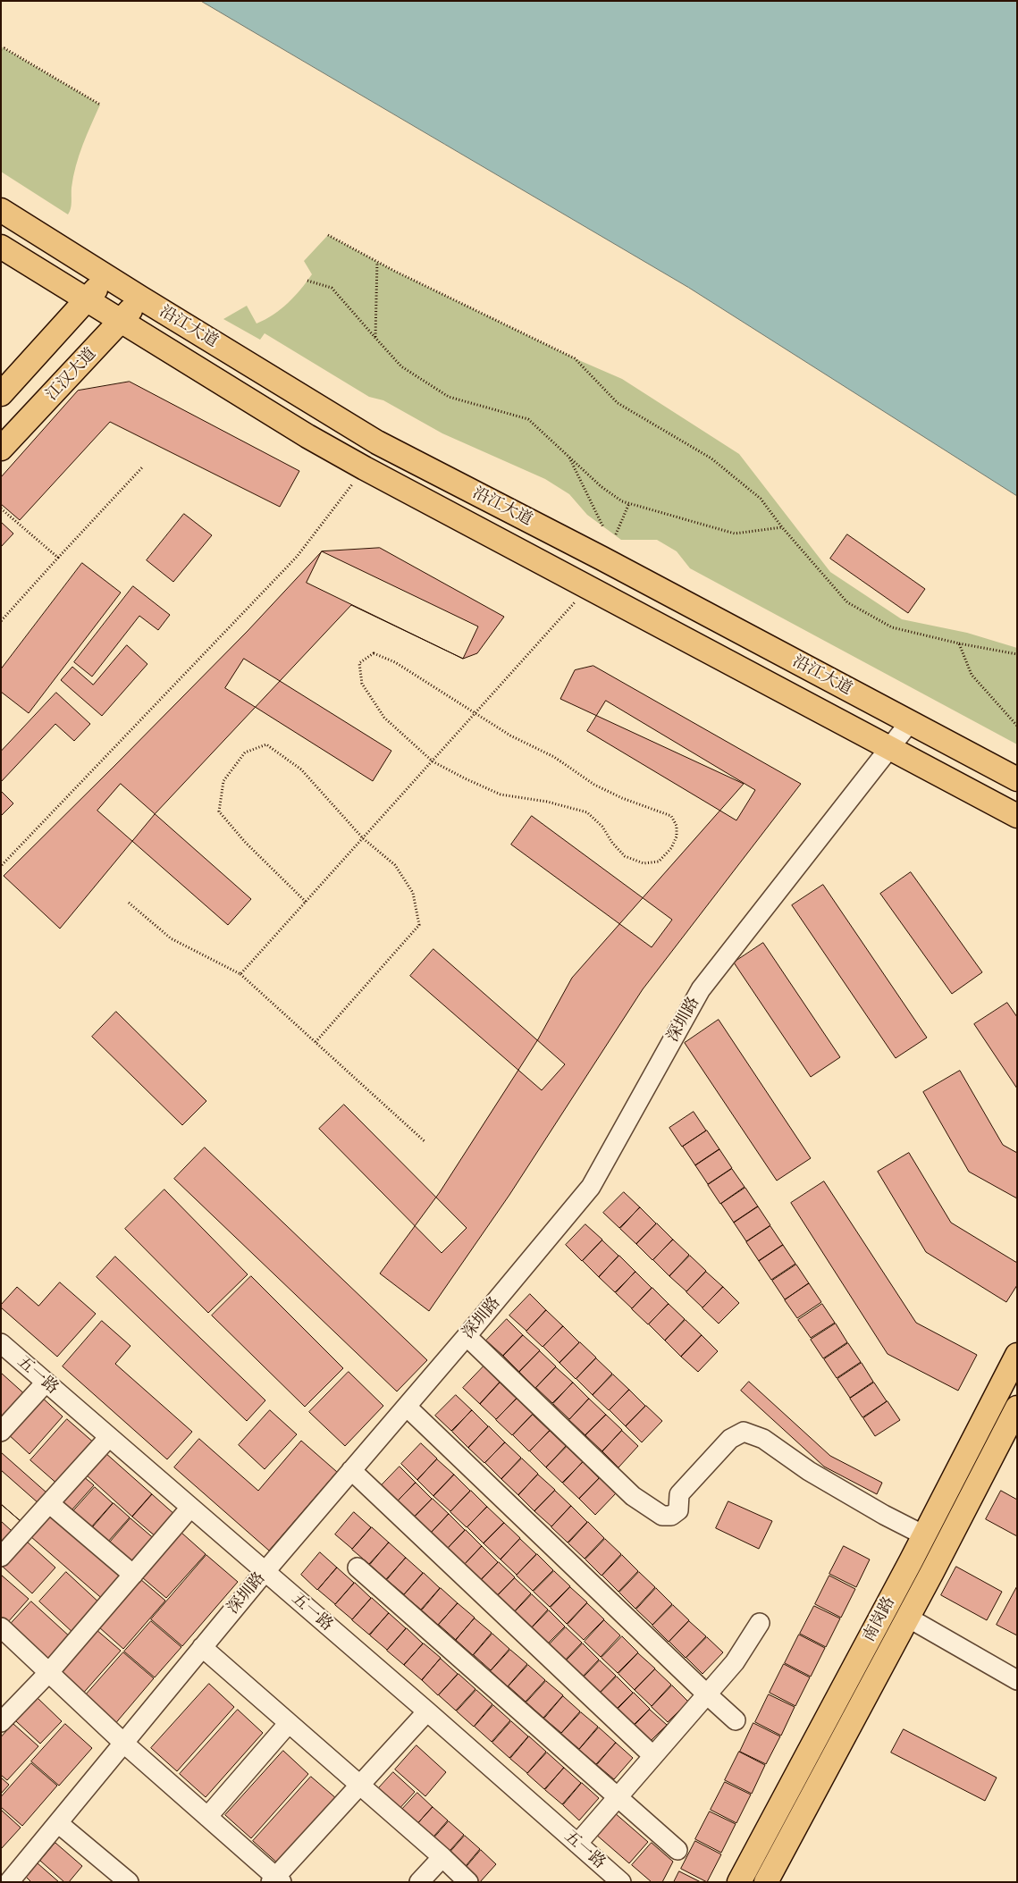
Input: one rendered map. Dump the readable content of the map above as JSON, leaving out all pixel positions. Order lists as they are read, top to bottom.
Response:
{
  "streets": {
    "main road": ["沿江大道", "江汉大道", "南岗路"],
    "street": ["深圳路", "五一路"]
  },
  "crossings": [
    ["沿江大道", "江汉大道"],
    ["沿江大道", "深圳路"],
    ["深圳路", "五一路"]
  ]
}
